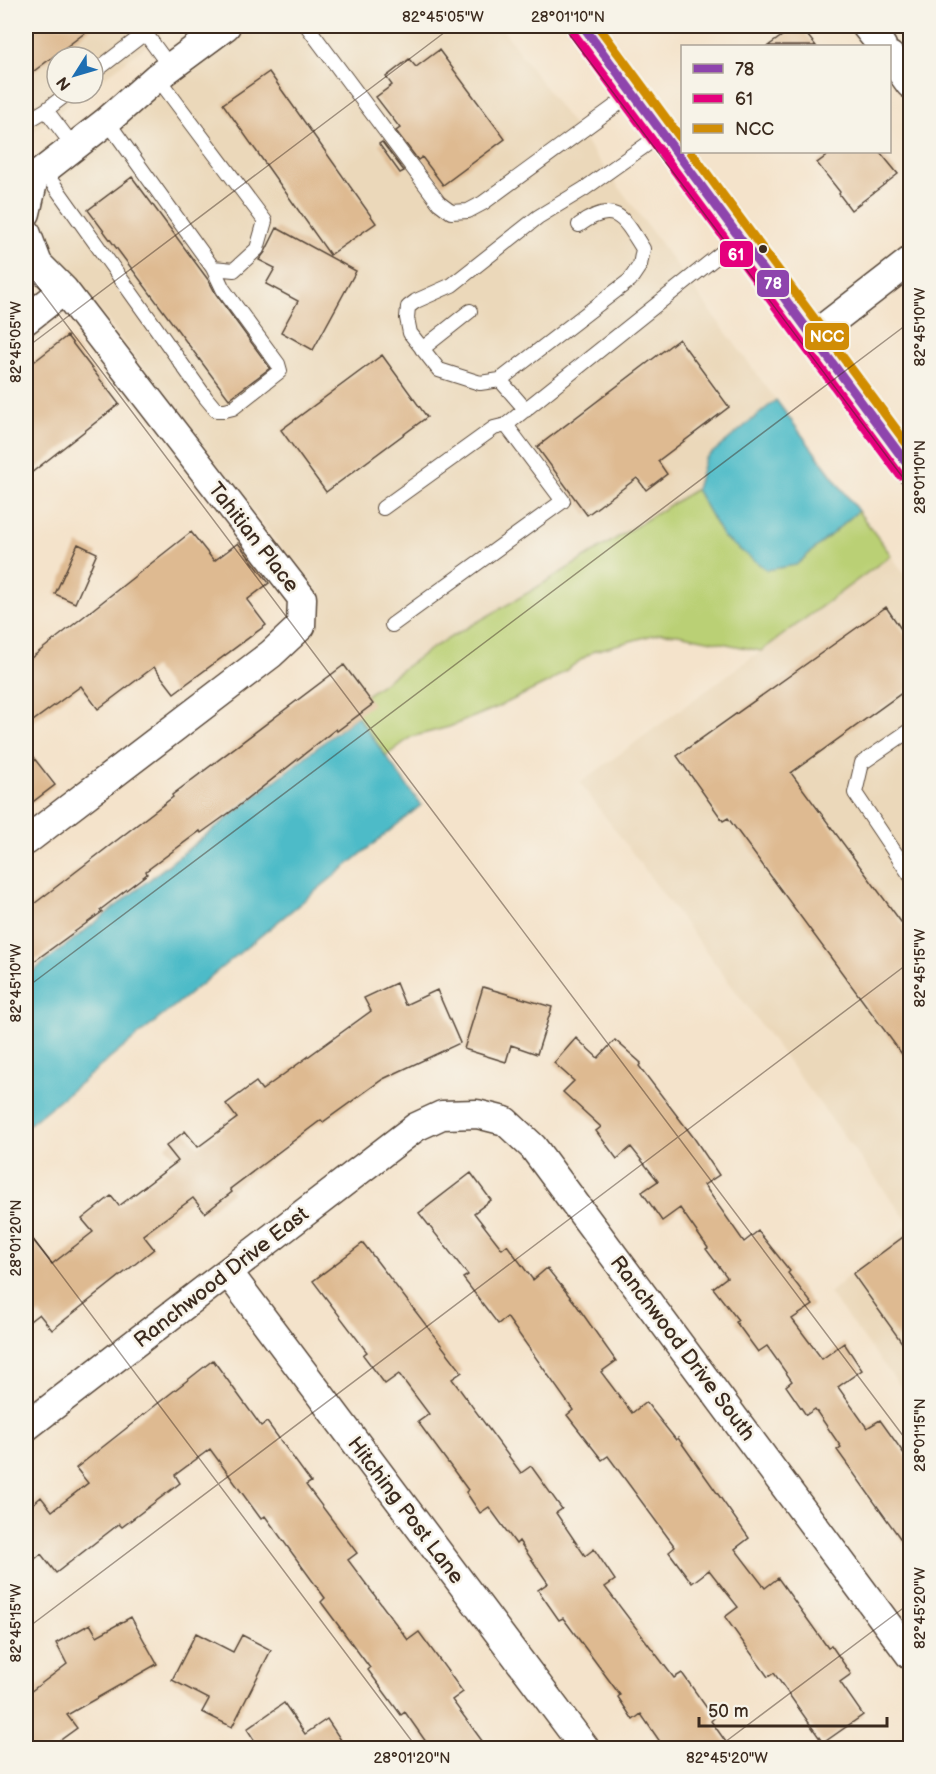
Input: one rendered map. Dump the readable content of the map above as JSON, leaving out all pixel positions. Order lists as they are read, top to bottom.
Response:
{
  "streets": {
    "street": [
      "Tahitian Place",
      "Ranchwood Drive East",
      "Ranchwood Drive South",
      "Hitching Post Lane"
    ]
  },
  "crossings": [
    ["Ranchwood Drive East", "Ranchwood Drive South"],
    ["Ranchwood Drive East", "Hitching Post Lane"]
  ],
  "lines": ["transit line 78", "transit line NCC", "transit line 61"],
  "legend": ["78", "61", "NCC"],
  "scale_bar": "50 m",
  "north": "bottom left",
  "coordinates": [
    "82°45'05\"W",
    "28°01'10\"N",
    "82°45'10\"W",
    "82°45'15\"W",
    "28°01'20\"N",
    "28°01'15\"N",
    "82°45'20\"W"
  ]
}
